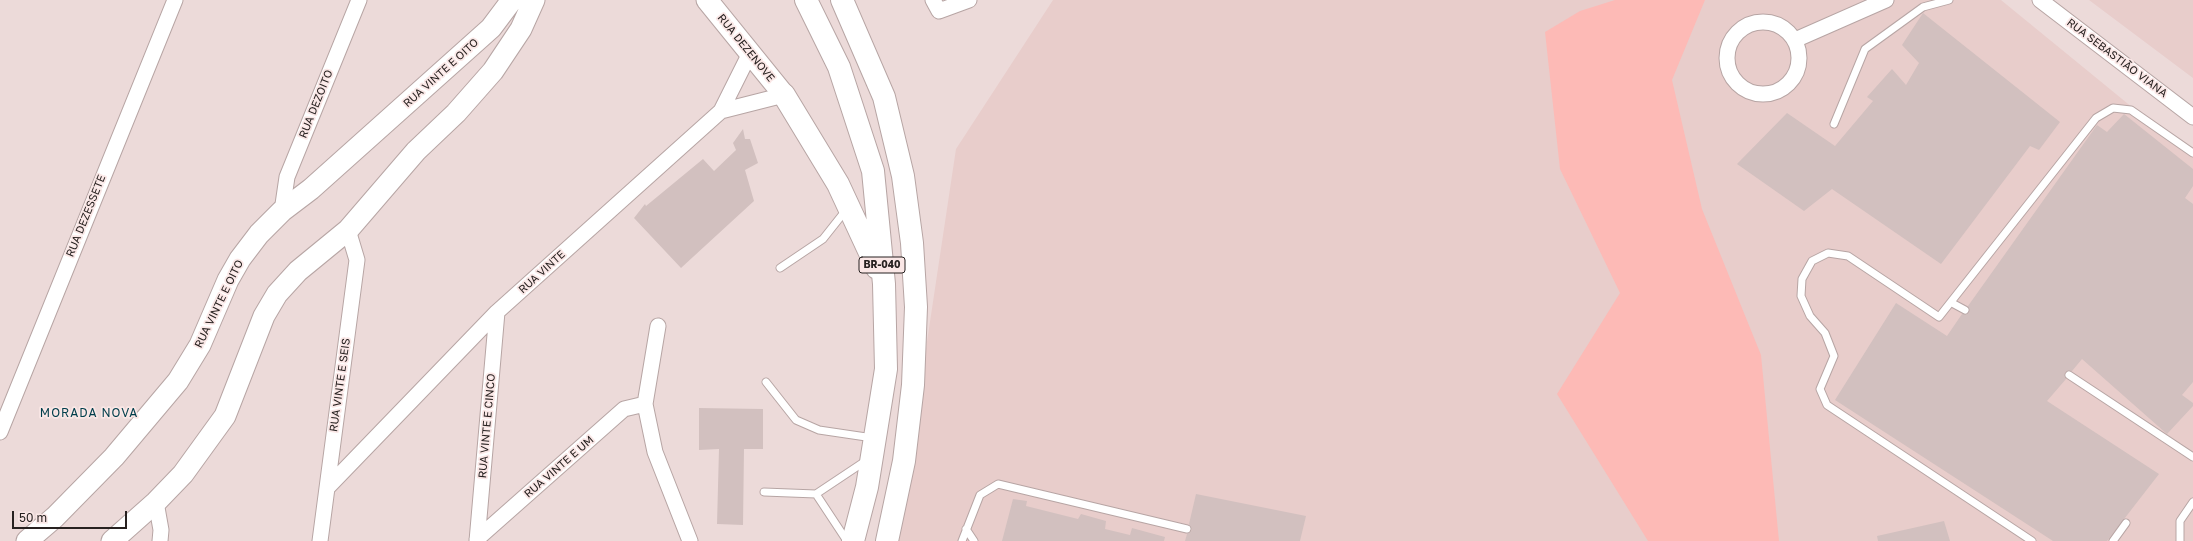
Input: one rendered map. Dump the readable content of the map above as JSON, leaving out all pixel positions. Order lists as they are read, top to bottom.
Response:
{
  "streets": {
    "highway": ["BR-040"],
    "main road": ["RUA DEZENOVE", "RUA VINTE E OITO"],
    "street": [
      "RUA SEBASTIÃO VIANA",
      "RUA DEZOITO",
      "RUA DEZESSETE",
      "RUA VINTE",
      "RUA VINTE E SEIS",
      "RUA VINTE E CINCO",
      "RUA VINTE E UM"
    ]
  },
  "crossings": [
    ["RUA DEZENOVE", "RUA VINTE"],
    ["RUA VINTE E OITO", "RUA DEZOITO"],
    ["RUA VINTE", "RUA VINTE E SEIS"],
    ["RUA VINTE", "RUA VINTE E CINCO"],
    ["RUA VINTE E CINCO", "RUA VINTE E UM"]
  ],
  "districts": ["MORADA NOVA"],
  "scale_bar": "50 m"
}
